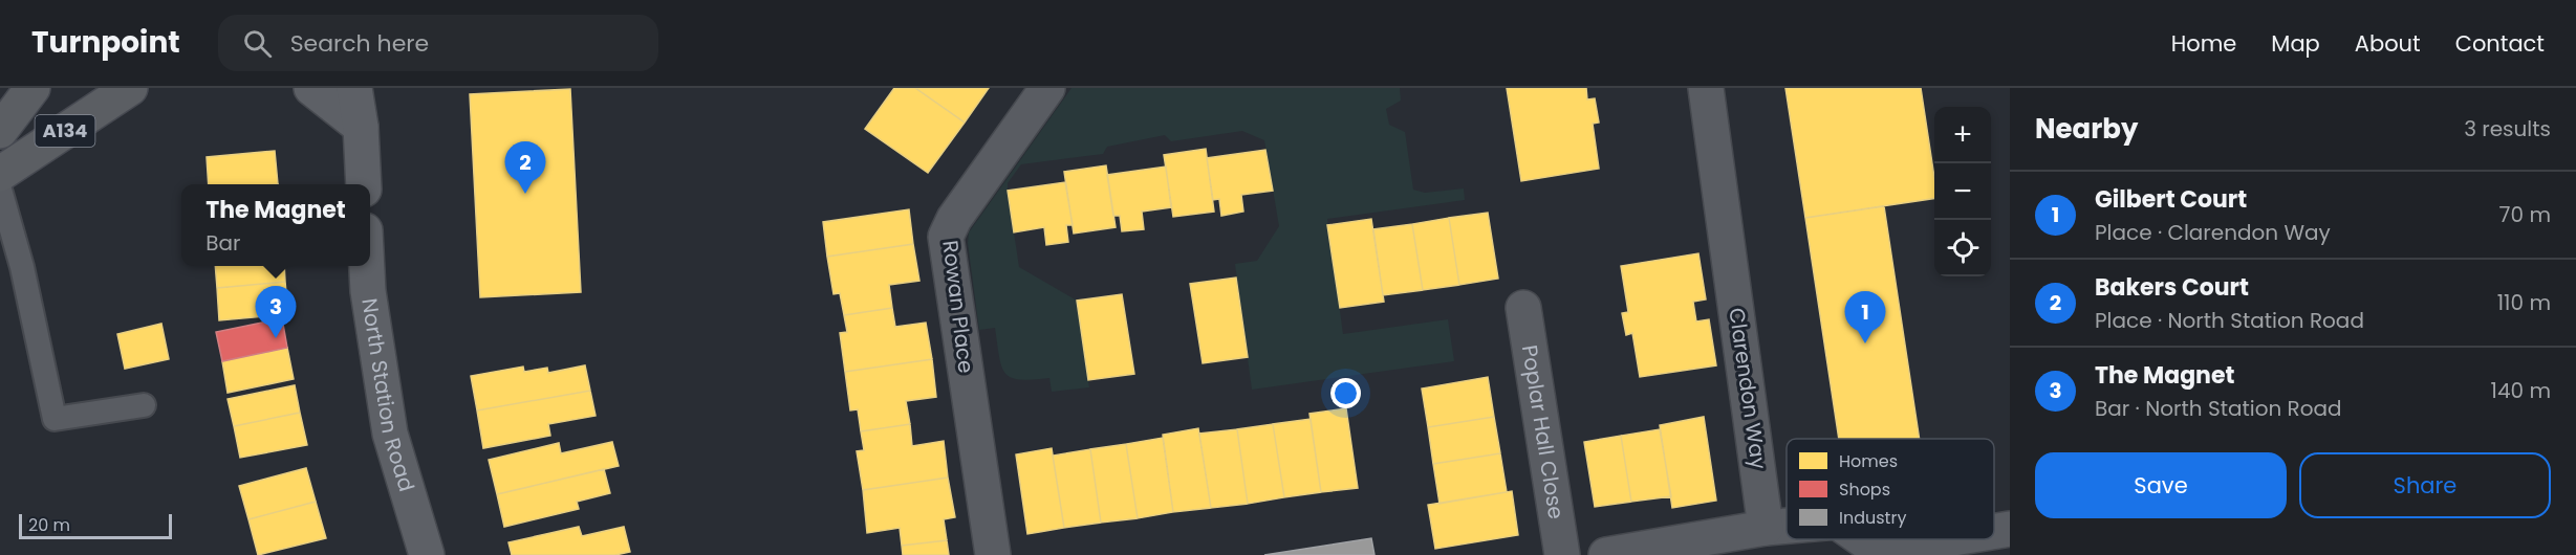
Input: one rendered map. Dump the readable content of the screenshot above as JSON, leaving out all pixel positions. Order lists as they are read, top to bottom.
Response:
{
  "streets": {
    "main road": ["A134"],
    "street": [
      "Rowan Place",
      "Clarendon Way",
      "North Station Road",
      "Poplar Hall Close"
    ]
  },
  "legend": ["Homes", "Shops", "Industry"],
  "scale_bar": "20 m",
  "page": {
    "header": "Turnpoint",
    "search": "Search here",
    "nav": [
      "Home",
      "Map",
      "About",
      "Contact"
    ],
    "heading": ["Nearby", "3 results"],
    "map_buttons": ["+", "−"],
    "pins": ["2", "3", "1"],
    "list": [
      {
        "mark": "1",
        "name": "Gilbert Court",
        "note": "Place · Clarendon Way",
        "value": "70 m"
      },
      {
        "mark": "2",
        "name": "Bakers Court",
        "note": "Place · North Station Road",
        "value": "110 m"
      },
      {
        "mark": "3",
        "name": "The Magnet",
        "note": "Bar · North Station Road",
        "value": "140 m"
      }
    ],
    "popup": ["The Magnet", "Bar"],
    "buttons": ["Save", "Share"],
    "scale": "20 m"
  }
}
